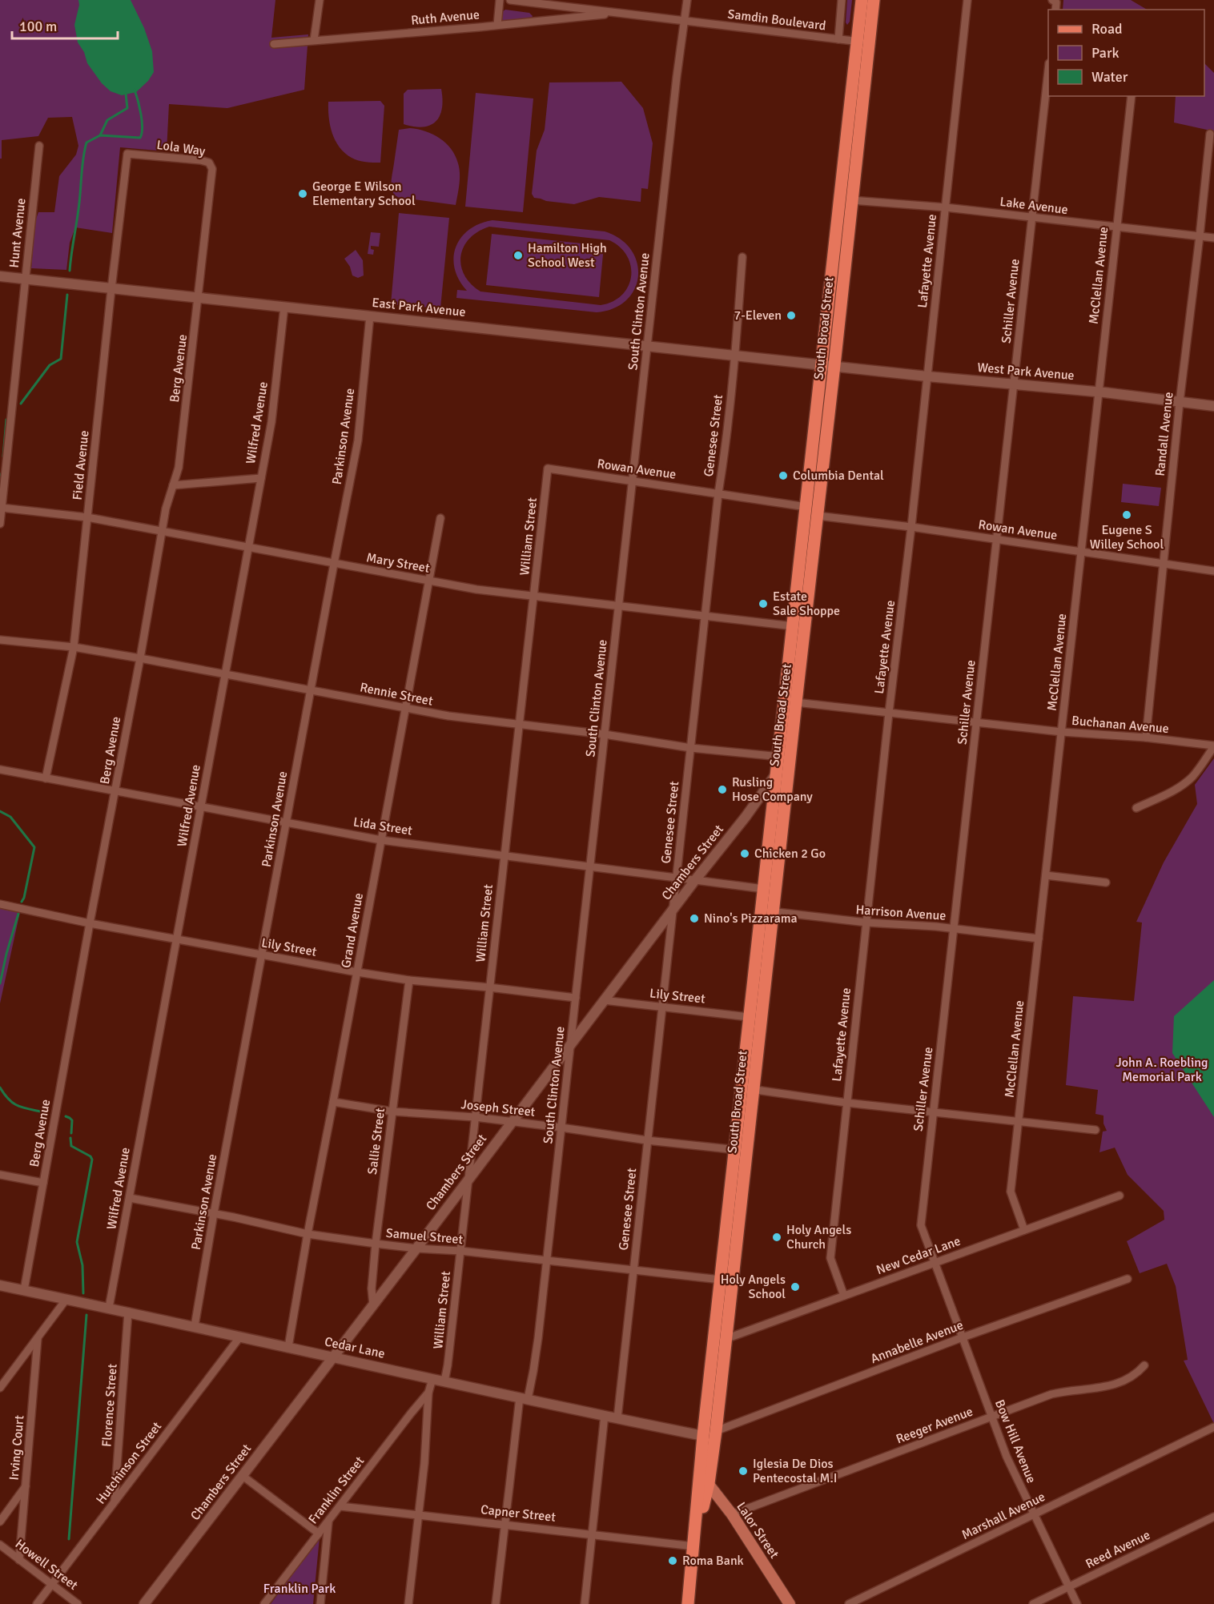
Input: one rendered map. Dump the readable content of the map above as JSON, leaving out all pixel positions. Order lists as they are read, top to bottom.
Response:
{
  "streets": {
    "main road": ["South Broad Street", "Lalor Street"],
    "street": [
      "Ruth Avenue",
      "Samdin Boulevard",
      "Lola Way",
      "Lake Avenue",
      "Hunt Avenue",
      "Lafayette Avenue",
      "McClellan Avenue",
      "Schiller Avenue",
      "East Park Avenue",
      "South Clinton Avenue",
      "Berg Avenue",
      "West Park Avenue",
      "Wilfred Avenue",
      "Randall Avenue",
      "Genesee Street",
      "Parkinson Avenue",
      "Field Avenue",
      "Rowan Avenue",
      "William Street",
      "Mary Street",
      "Rennie Street",
      "Buchanan Avenue",
      "Lida Street",
      "Chambers Street",
      "Harrison Avenue",
      "Grand Avenue",
      "Lily Street",
      "Joseph Street",
      "Sallie Street",
      "Samuel Street",
      "New Cedar Lane",
      "Annabelle Avenue",
      "Cedar Lane",
      "Florence Street",
      "Reeger Avenue",
      "Bow Hill Avenue",
      "Irving Court",
      "Hutchinson Street",
      "Franklin Street",
      "Capner Street",
      "Marshall Avenue",
      "Reed Avenue",
      "Howell Street"
    ]
  },
  "crossings": [
    ["Ruth Avenue", "Samdin Boulevard"],
    ["Samdin Boulevard", "South Clinton Avenue"],
    ["Samdin Boulevard", "South Broad Street"],
    ["Lola Way", "Berg Avenue"],
    ["Lola Way", "Field Avenue"],
    ["Lake Avenue", "Lafayette Avenue"],
    ["Lake Avenue", "McClellan Avenue"],
    ["Lake Avenue", "Schiller Avenue"],
    ["Lake Avenue", "South Broad Street"],
    ["Lake Avenue", "Randall Avenue"],
    ["Hunt Avenue", "East Park Avenue"],
    ["Hunt Avenue", "Mary Street"],
    ["Lafayette Avenue", "West Park Avenue"],
    ["Lafayette Avenue", "Rowan Avenue"],
    ["Lafayette Avenue", "Buchanan Avenue"],
    ["Lafayette Avenue", "Harrison Avenue"],
    ["Lafayette Avenue", "New Cedar Lane"],
    ["McClellan Avenue", "West Park Avenue"],
    ["McClellan Avenue", "Rowan Avenue"],
    ["McClellan Avenue", "Buchanan Avenue"],
    ["McClellan Avenue", "Harrison Avenue"],
    ["McClellan Avenue", "New Cedar Lane"],
    ["Schiller Avenue", "West Park Avenue"],
    ["Schiller Avenue", "Rowan Avenue"],
    ["Schiller Avenue", "Buchanan Avenue"],
    ["Schiller Avenue", "Harrison Avenue"],
    ["Schiller Avenue", "New Cedar Lane"],
    ["Schiller Avenue", "Annabelle Avenue"],
    ["Schiller Avenue", "Bow Hill Avenue"],
    ["East Park Avenue", "South Clinton Avenue"],
    ["East Park Avenue", "South Broad Street"],
    ["East Park Avenue", "Berg Avenue"],
    ["East Park Avenue", "West Park Avenue"],
    ["East Park Avenue", "Wilfred Avenue"],
    ["East Park Avenue", "Genesee Street"],
    ["East Park Avenue", "Parkinson Avenue"],
    ["East Park Avenue", "Field Avenue"],
    ["South Clinton Avenue", "Rowan Avenue"],
    ["South Clinton Avenue", "Mary Street"],
    ["South Clinton Avenue", "Rennie Street"],
    ["South Clinton Avenue", "Lida Street"],
    ["South Clinton Avenue", "Chambers Street"],
    ["South Clinton Avenue", "Lily Street"],
    ["South Clinton Avenue", "Joseph Street"],
    ["South Clinton Avenue", "Samuel Street"],
    ["South Clinton Avenue", "Cedar Lane"],
    ["South Clinton Avenue", "Capner Street"],
    ["South Broad Street", "West Park Avenue"],
    ["South Broad Street", "Rowan Avenue"],
    ["South Broad Street", "Mary Street"],
    ["South Broad Street", "Rennie Street"],
    ["South Broad Street", "Buchanan Avenue"],
    ["South Broad Street", "Lida Street"],
    ["South Broad Street", "Chambers Street"],
    ["South Broad Street", "Harrison Avenue"],
    ["South Broad Street", "Lily Street"],
    ["South Broad Street", "Joseph Street"],
    ["South Broad Street", "Samuel Street"],
    ["South Broad Street", "New Cedar Lane"],
    ["South Broad Street", "Annabelle Avenue"],
    ["South Broad Street", "Cedar Lane"],
    ["South Broad Street", "Capner Street"],
    ["South Broad Street", "Lalor Street"],
    ["Berg Avenue", "Mary Street"],
    ["Berg Avenue", "Rennie Street"],
    ["Berg Avenue", "Lida Street"],
    ["Berg Avenue", "Lily Street"],
    ["Berg Avenue", "Cedar Lane"],
    ["West Park Avenue", "Randall Avenue"],
    ["Wilfred Avenue", "Mary Street"],
    ["Wilfred Avenue", "Rennie Street"],
    ["Wilfred Avenue", "Lida Street"],
    ["Wilfred Avenue", "Lily Street"],
    ["Wilfred Avenue", "Samuel Street"],
    ["Wilfred Avenue", "Cedar Lane"],
    ["Randall Avenue", "Rowan Avenue"],
    ["Randall Avenue", "Buchanan Avenue"],
    ["Genesee Street", "Rowan Avenue"],
    ["Genesee Street", "Mary Street"],
    ["Genesee Street", "Rennie Street"],
    ["Genesee Street", "Lida Street"],
    ["Genesee Street", "Chambers Street"],
    ["Genesee Street", "Lily Street"],
    ["Genesee Street", "Joseph Street"],
    ["Genesee Street", "Samuel Street"],
    ["Genesee Street", "Cedar Lane"],
    ["Parkinson Avenue", "Mary Street"],
    ["Parkinson Avenue", "Rennie Street"],
    ["Parkinson Avenue", "Lida Street"],
    ["Parkinson Avenue", "Lily Street"],
    ["Parkinson Avenue", "Samuel Street"],
    ["Parkinson Avenue", "Cedar Lane"],
    ["Field Avenue", "Mary Street"],
    ["Field Avenue", "Rennie Street"],
    ["Field Avenue", "Lida Street"],
    ["Rowan Avenue", "William Street"],
    ["William Street", "Mary Street"],
    ["William Street", "Rennie Street"],
    ["William Street", "Lida Street"],
    ["William Street", "Chambers Street"],
    ["William Street", "Lily Street"],
    ["William Street", "Joseph Street"],
    ["William Street", "Samuel Street"],
    ["William Street", "Cedar Lane"],
    ["Mary Street", "Grand Avenue"],
    ["Rennie Street", "Grand Avenue"],
    ["Lida Street", "Chambers Street"],
    ["Lida Street", "Grand Avenue"],
    ["Chambers Street", "Lily Street"],
    ["Chambers Street", "Joseph Street"],
    ["Chambers Street", "Sallie Street"],
    ["Chambers Street", "Samuel Street"],
    ["Chambers Street", "Cedar Lane"],
    ["Grand Avenue", "Lily Street"],
    ["Grand Avenue", "Joseph Street"],
    ["Grand Avenue", "Samuel Street"],
    ["Grand Avenue", "Cedar Lane"],
    ["Lily Street", "Sallie Street"],
    ["Joseph Street", "Sallie Street"],
    ["Sallie Street", "Samuel Street"],
    ["Annabelle Avenue", "Bow Hill Avenue"],
    ["Cedar Lane", "Florence Street"],
    ["Cedar Lane", "Hutchinson Street"],
    ["Florence Street", "Hutchinson Street"],
    ["Reeger Avenue", "Bow Hill Avenue"],
    ["Reeger Avenue", "Lalor Street"],
    ["Bow Hill Avenue", "Marshall Avenue"],
    ["Bow Hill Avenue", "Reed Avenue"],
    ["Irving Court", "Howell Street"],
    ["Hutchinson Street", "Howell Street"],
    ["Franklin Street", "Capner Street"]
  ],
  "parks": ["John A. Roebling Memorial Park", "Franklin Park"],
  "places": [
    "George E Wilson Elementary School",
    "Hamilton High School West",
    "7-Eleven",
    "Columbia Dental",
    "Eugene S Willey School",
    "Estate Sale Shoppe",
    "Rusling Hose Company",
    "Chicken 2 Go",
    "Nino's Pizzarama",
    "Holy Angels Church",
    "Holy Angels School",
    "Iglesia De Dios Pentecostal M.I",
    "Roma Bank"
  ],
  "legend": ["Road", "Park", "Water"],
  "scale_bar": "100 m"
}
